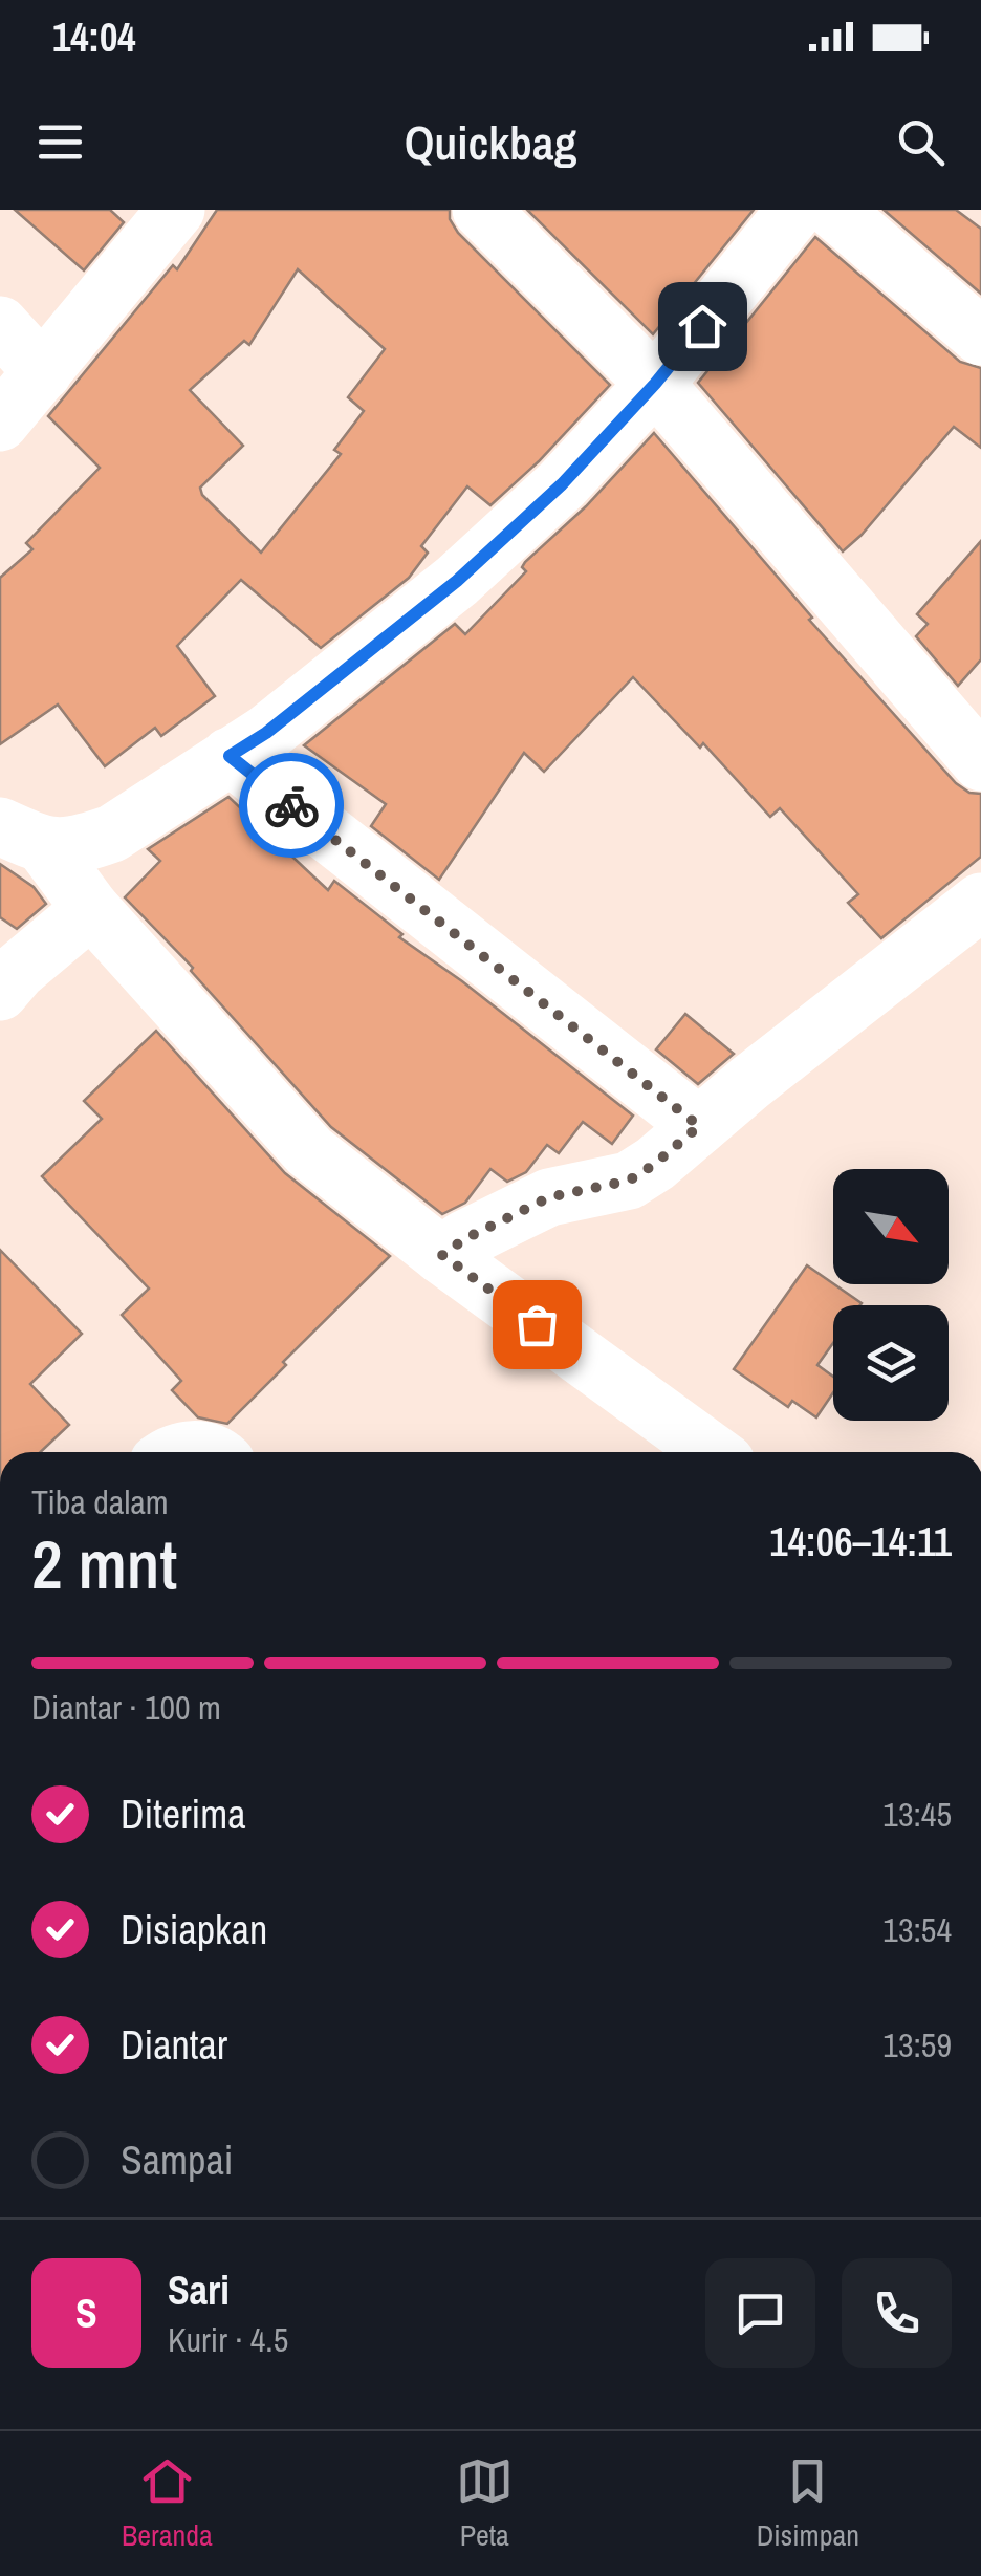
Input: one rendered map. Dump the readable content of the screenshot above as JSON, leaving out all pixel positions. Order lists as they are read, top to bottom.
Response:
{
  "north": "bottom right",
  "page": {
    "status": "14:04",
    "header": "Quickbag",
    "heading": ["2 mnt", "Tiba dalam", "14:06–14:11"],
    "panel": ["Sari", "Kurir · 4.5"],
    "bar": "Diantar · 100 m",
    "list": [
      ["Diterima", "13:45"],
      ["Disiapkan", "13:54"],
      ["Diantar", "13:59"],
      "Sampai"
    ],
    "round": "S",
    "tabs": ["Beranda", "Peta", "Disimpan"]
  }
}
